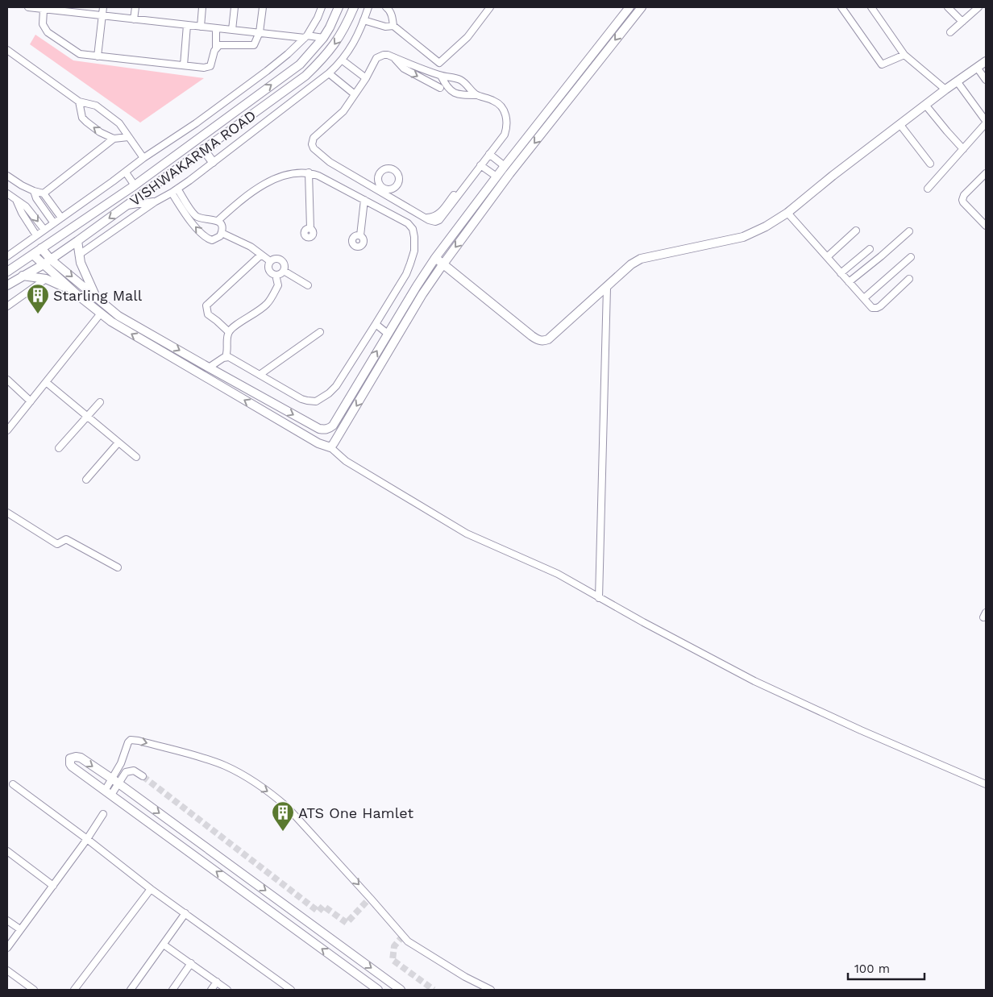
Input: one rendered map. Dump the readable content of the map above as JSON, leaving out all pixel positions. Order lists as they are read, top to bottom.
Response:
{
  "streets": {
    "street": ["VISHWAKARMA ROAD"]
  },
  "places": {
    "building": ["Starling Mall", "ATS One Hamlet"]
  },
  "scale_bar": "100 m"
}
